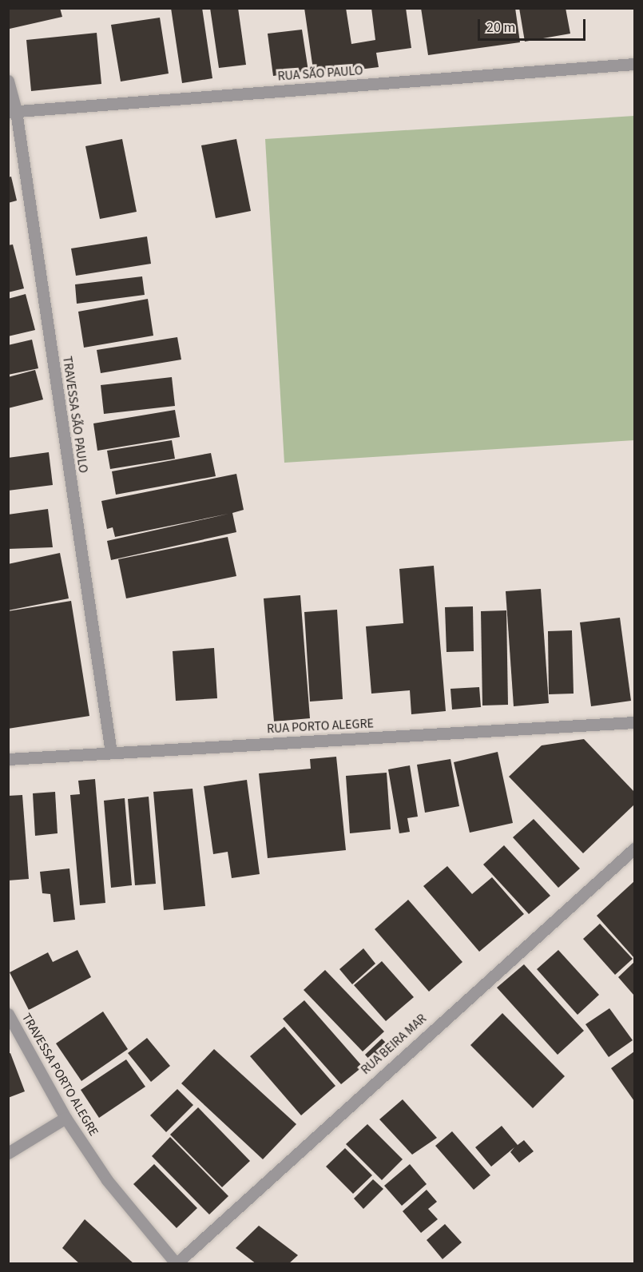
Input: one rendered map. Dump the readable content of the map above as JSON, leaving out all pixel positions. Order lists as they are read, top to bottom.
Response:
{
  "streets": {
    "street": [
      "RUA SÃO PAULO",
      "TRAVESSA SÃO PAULO",
      "RUA PORTO ALEGRE",
      "RUA BEIRA MAR",
      "TRAVESSA PORTO ALEGRE"
    ]
  },
  "crossings": [
    ["RUA SÃO PAULO", "TRAVESSA SÃO PAULO"],
    ["TRAVESSA SÃO PAULO", "RUA PORTO ALEGRE"],
    ["RUA BEIRA MAR", "TRAVESSA PORTO ALEGRE"]
  ],
  "scale_bar": "20 m"
}
